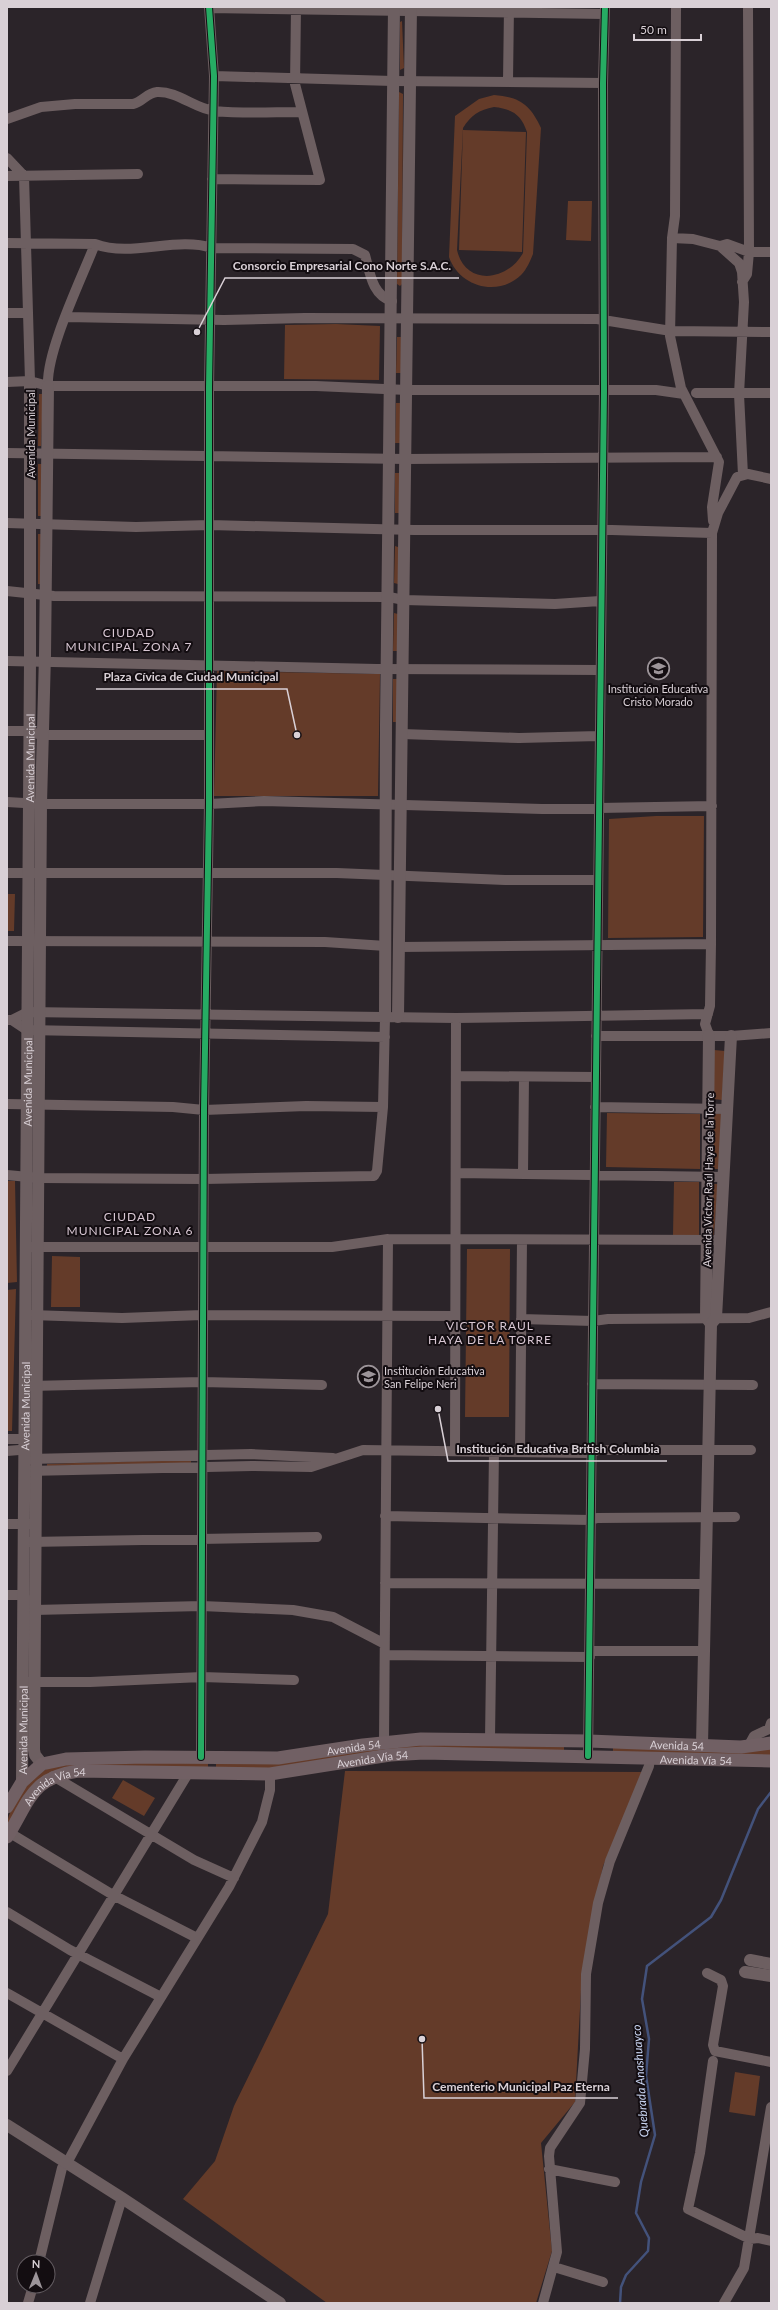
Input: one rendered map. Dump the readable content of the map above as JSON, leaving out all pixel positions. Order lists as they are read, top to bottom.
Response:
{
  "streets": {
    "main road": ["Avenida 54", "Avenida Vía 54"],
    "street": ["Avenida Municipal", "Avenida Víctor Raúl Haya de la Torre"]
  },
  "crossings": [
    ["Avenida Municipal", "Avenida 54"]
  ],
  "districts": ["CIUDAD MUNICIPAL ZONA 7", "CIUDAD MUNICIPAL ZONA 6", "VICTOR RAUL HAYA DE LA TORRE"],
  "water": ["Quebrada Anashuayco"],
  "places": {
    "other": [
      "Consorcio Empresarial Cono Norte S.A.C.",
      "Plaza Cívica de Ciudad Municipal",
      "Institución Educativa British Columbia",
      "Cementerio Municipal Paz Eterna"
    ],
    "school or university": ["Institución Educativa Cristo Morado", "Institución Educativa San Felipe Neri"]
  },
  "scale_bar": "50 m",
  "north": "top"
}
